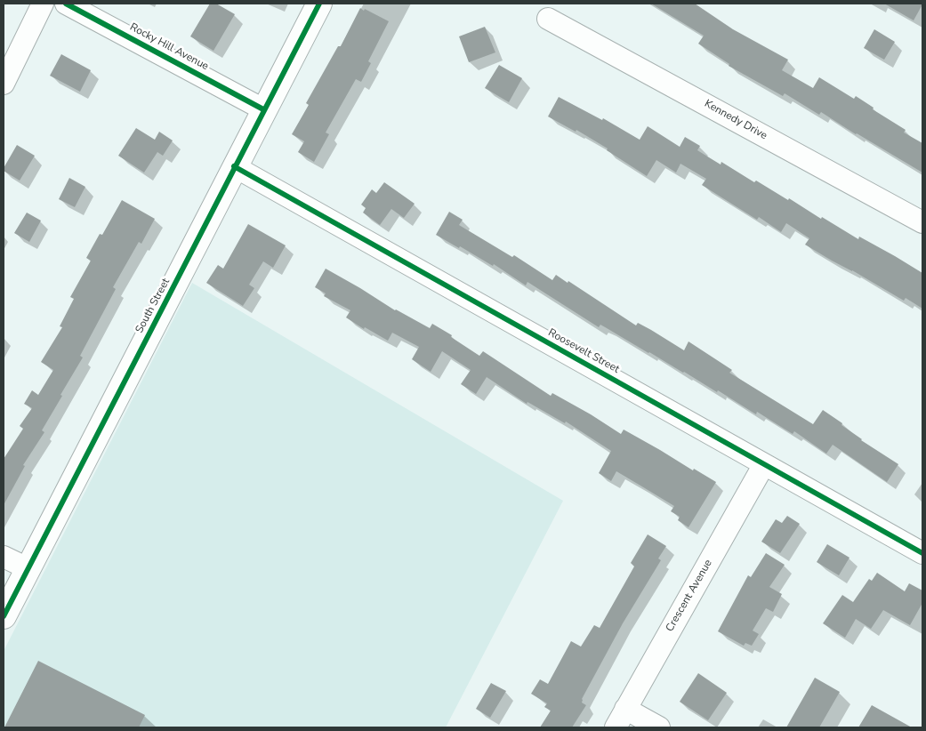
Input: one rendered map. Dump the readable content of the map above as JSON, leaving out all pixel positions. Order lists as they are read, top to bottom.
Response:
{
  "streets": {
    "main road": ["South Street"],
    "street": [
      "Rocky Hill Avenue",
      "Kennedy Drive",
      "Roosevelt Street",
      "Crescent Avenue"
    ]
  },
  "crossings": [
    ["Rocky Hill Avenue", "South Street"],
    ["South Street", "Roosevelt Street"],
    ["Roosevelt Street", "Crescent Avenue"]
  ]
}
